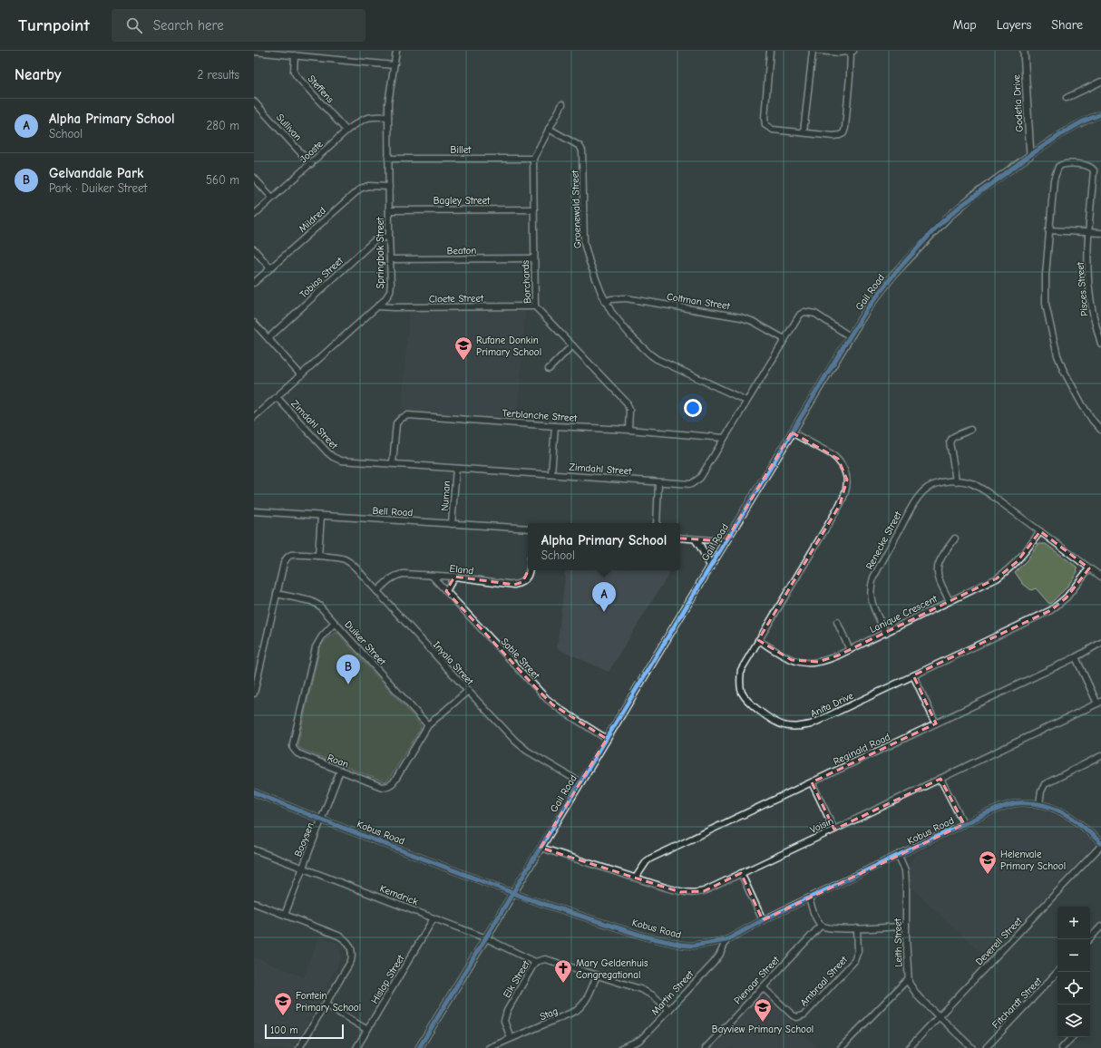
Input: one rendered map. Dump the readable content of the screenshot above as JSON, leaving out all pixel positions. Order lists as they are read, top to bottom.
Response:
{
  "streets": {
    "street": [
      "Steffens",
      "Godetia Drive",
      "Sullivan",
      "Billet",
      "Jooste",
      "Bagley Street",
      "Groenewald Street",
      "Mildred",
      "Beaton",
      "Springbok Street",
      "Tobias Street",
      "Borchards",
      "Pisces Street",
      "Gail Road",
      "Cloete Street",
      "Coltman Street",
      "Terblanche Street",
      "Zimdahl Street",
      "Numan",
      "Bell Road",
      "Renecke Street",
      "Eland",
      "Lanique Crescent",
      "Duiker Street",
      "Sable Street",
      "Inyala Street",
      "Anita Drive",
      "Reginald Road",
      "Roan",
      "Voisin",
      "Kobus Road",
      "Booysen",
      "Kemdrick",
      "Deverell Street",
      "Leith Street",
      "Hislop Street",
      "Elk Street",
      "Pienaar Street",
      "Ambraal Street",
      "Martin Street",
      "Fitchardt Street",
      "Stag"
    ]
  },
  "crossings": [
    ["Steffens", "Jooste"],
    ["Godetia Drive", "Gail Road"],
    ["Sullivan", "Jooste"],
    ["Billet", "Springbok Street"],
    ["Billet", "Borchards"],
    ["Jooste", "Springbok Street"],
    ["Bagley Street", "Springbok Street"],
    ["Bagley Street", "Borchards"],
    ["Groenewald Street", "Borchards"],
    ["Groenewald Street", "Coltman Street"],
    ["Groenewald Street", "Zimdahl Street"],
    ["Mildred", "Springbok Street"],
    ["Beaton", "Springbok Street"],
    ["Beaton", "Borchards"],
    ["Springbok Street", "Tobias Street"],
    ["Springbok Street", "Cloete Street"],
    ["Springbok Street", "Zimdahl Street"],
    ["Borchards", "Cloete Street"],
    ["Borchards", "Terblanche Street"],
    ["Gail Road", "Zimdahl Street"],
    ["Gail Road", "Sable Street"],
    ["Gail Road", "Inyala Street"],
    ["Gail Road", "Anita Drive"],
    ["Gail Road", "Voisin"],
    ["Gail Road", "Kobus Road"],
    ["Gail Road", "Kemdrick"],
    ["Coltman Street", "Zimdahl Street"],
    ["Terblanche Street", "Zimdahl Street"],
    ["Zimdahl Street", "Numan"],
    ["Numan", "Bell Road"],
    ["Renecke Street", "Lanique Crescent"],
    ["Renecke Street", "Anita Drive"],
    ["Eland", "Sable Street"],
    ["Eland", "Inyala Street"],
    ["Lanique Crescent", "Anita Drive"],
    ["Duiker Street", "Inyala Street"],
    ["Duiker Street", "Roan"],
    ["Inyala Street", "Roan"],
    ["Reginald Road", "Voisin"],
    ["Roan", "Booysen"],
    ["Kobus Road", "Booysen"],
    ["Kobus Road", "Leith Street"],
    ["Kobus Road", "Martin Street"],
    ["Booysen", "Kemdrick"],
    ["Kemdrick", "Hislop Street"],
    ["Kemdrick", "Elk Street"],
    ["Elk Street", "Martin Street"],
    ["Elk Street", "Stag"],
    ["Pienaar Street", "Ambraal Street"]
  ],
  "places": {
    "school or university": [
      "Rufane Donkin Primary School",
      "Helenvale Primary School",
      "Fontein Primary School",
      "Bayview Primary School"
    ],
    "church": ["Mary Geldenhuis Congregational"]
  },
  "scale_bar": "100 m",
  "page": {
    "header": "Turnpoint",
    "search": "Search here",
    "nav": ["Map", "Layers", "Share"],
    "heading": ["Nearby", "2 results"],
    "list": [
      {
        "mark": "A",
        "name": "Alpha Primary School",
        "note": "School",
        "value": "280 m"
      },
      {
        "mark": "B",
        "name": "Gelvandale Park",
        "note": "Park · Duiker Street",
        "value": "560 m"
      }
    ],
    "popup": ["Alpha Primary School", "School"],
    "pins": ["A", "B"],
    "map_buttons": ["+", "−"],
    "scale": "100 m"
  }
}
